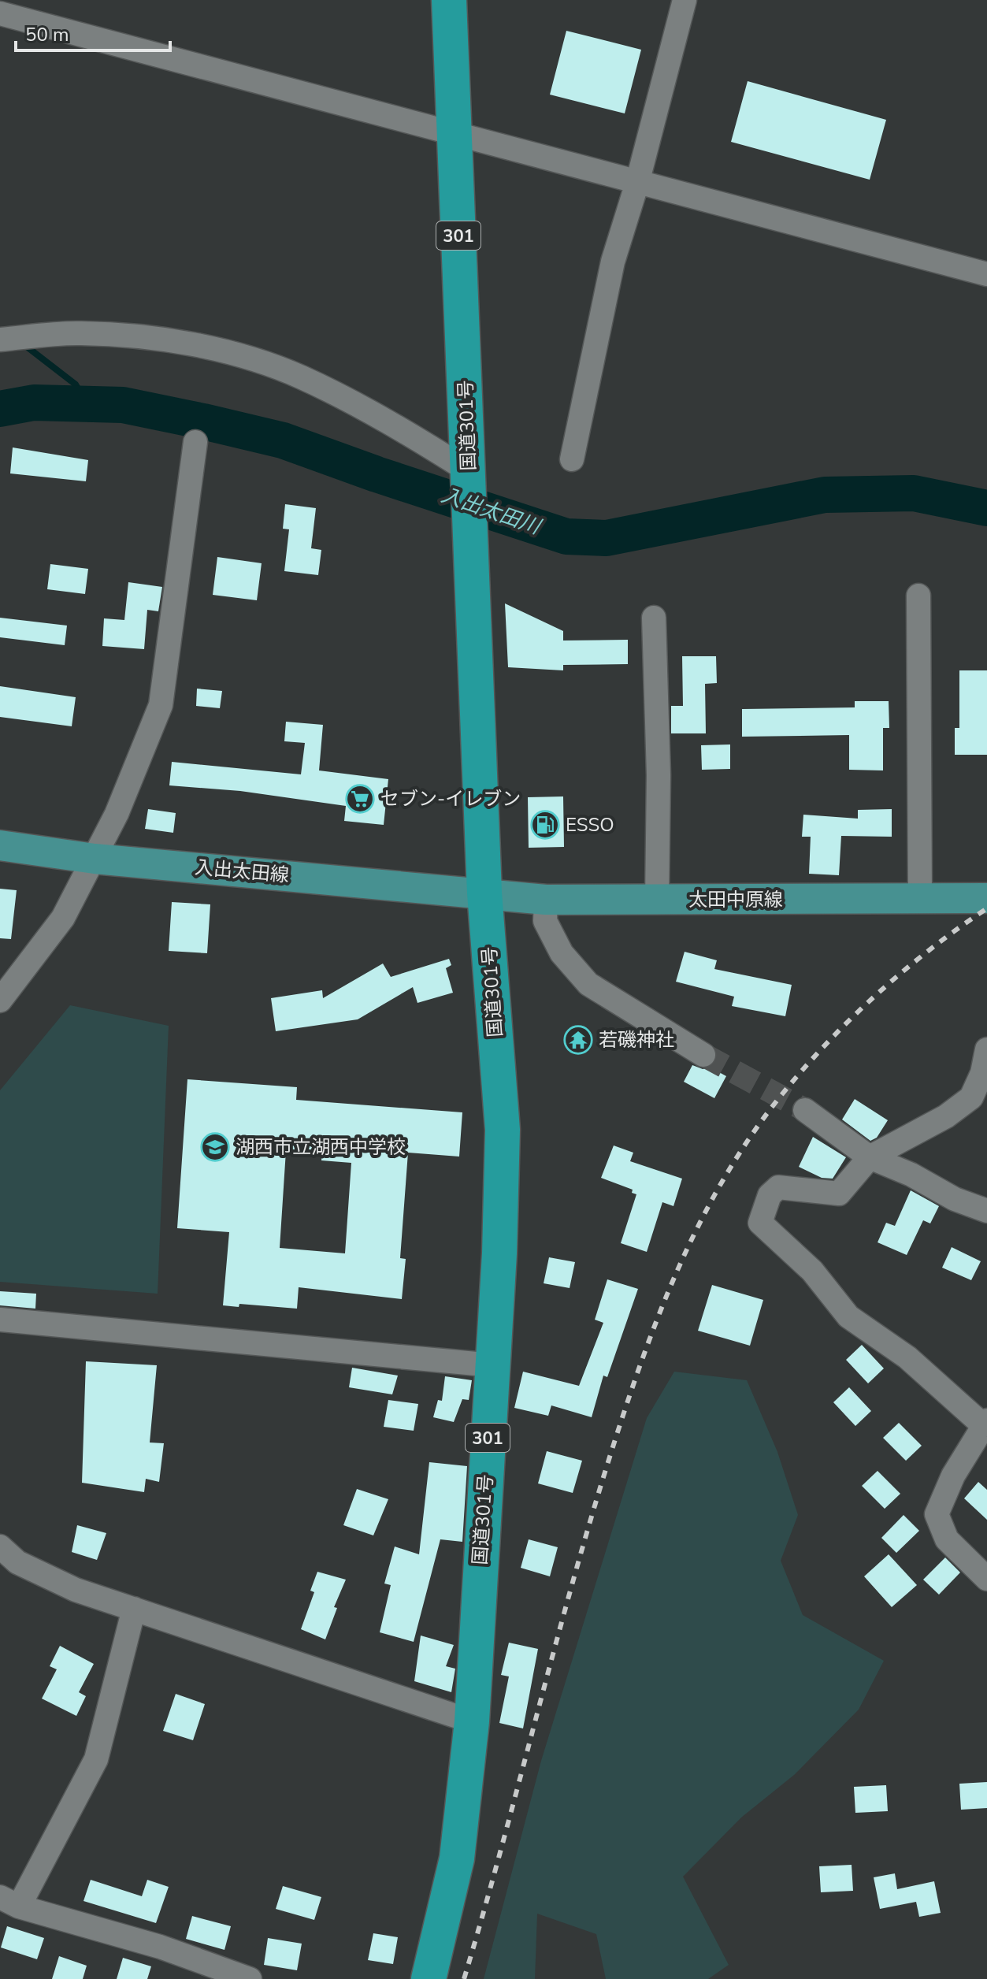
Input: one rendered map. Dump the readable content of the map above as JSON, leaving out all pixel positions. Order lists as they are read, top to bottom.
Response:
{
  "streets": {
    "highway": ["301", "国道301号"],
    "main road": ["入出太田線", "太田中原線"]
  },
  "crossings": [
    ["国道301号", "入出太田線"],
    ["国道301号", "太田中原線"],
    ["入出太田線", "太田中原線"]
  ],
  "water": ["入出太田川"],
  "places": {
    "supermarket": ["セブン-イレブン"],
    "fuel station": ["ESSO"],
    "temple": ["若磯神社"],
    "school or university": ["湖西市立湖西中学校"]
  },
  "scale_bar": "50 m"
}
